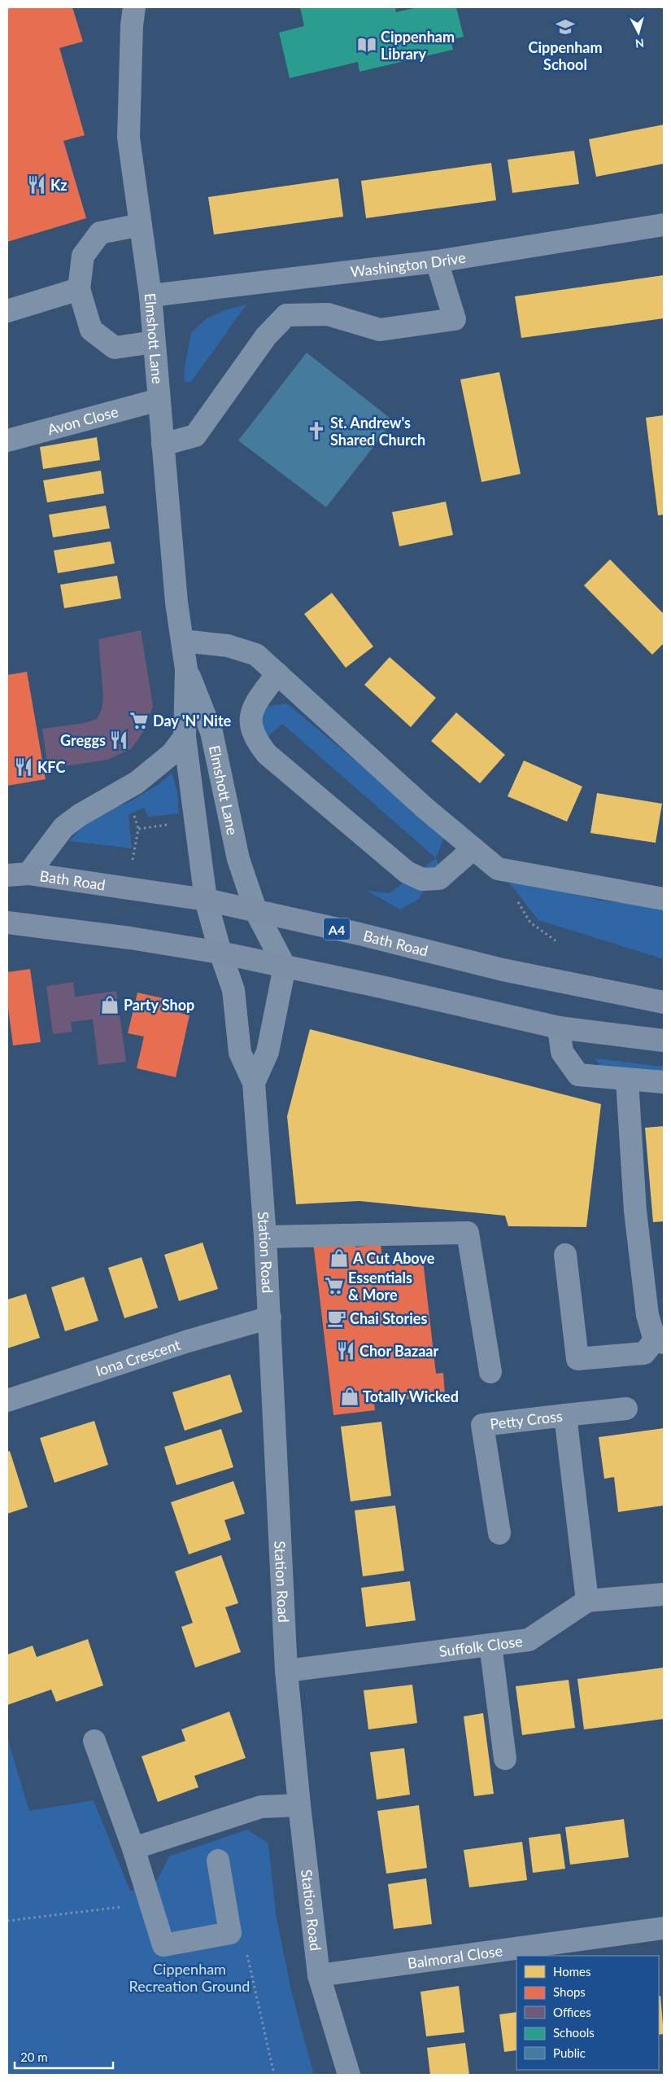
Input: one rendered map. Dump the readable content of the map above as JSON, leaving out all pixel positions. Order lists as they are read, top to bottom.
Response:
{
  "streets": {
    "main road": ["Bath Road", "A4"],
    "street": [
      "Washington Drive",
      "Elmshott Lane",
      "Avon Close",
      "Station Road",
      "Iona Crescent",
      "Petty Cross",
      "Suffolk Close",
      "Balmoral Close"
    ]
  },
  "crossings": [
    ["Washington Drive", "Elmshott Lane"],
    ["Elmshott Lane", "Avon Close"],
    ["Elmshott Lane", "Bath Road"],
    ["Elmshott Lane", "Station Road"],
    ["Bath Road", "Station Road"],
    ["Station Road", "Iona Crescent"],
    ["Station Road", "Suffolk Close"],
    ["Station Road", "Balmoral Close"],
    ["Petty Cross", "Suffolk Close"]
  ],
  "parks": ["Cippenham Recreation Ground"],
  "places": {
    "school or university": ["Cippenham School"],
    "library": ["Cippenham Library"],
    "restaurant": [
      "Kz",
      "Greggs",
      "KFC",
      "Chor Bazaar"
    ],
    "church": ["St. Andrew's Shared Church"],
    "supermarket": ["Day 'N' Nite", "Essentials & More"],
    "shop": ["Party Shop", "A Cut Above", "Totally Wicked"],
    "cafe": ["Chai Stories"]
  },
  "legend": [
    "Homes",
    "Shops",
    "Offices",
    "Schools",
    "Public"
  ],
  "scale_bar": "20 m",
  "north": "bottom"
}
